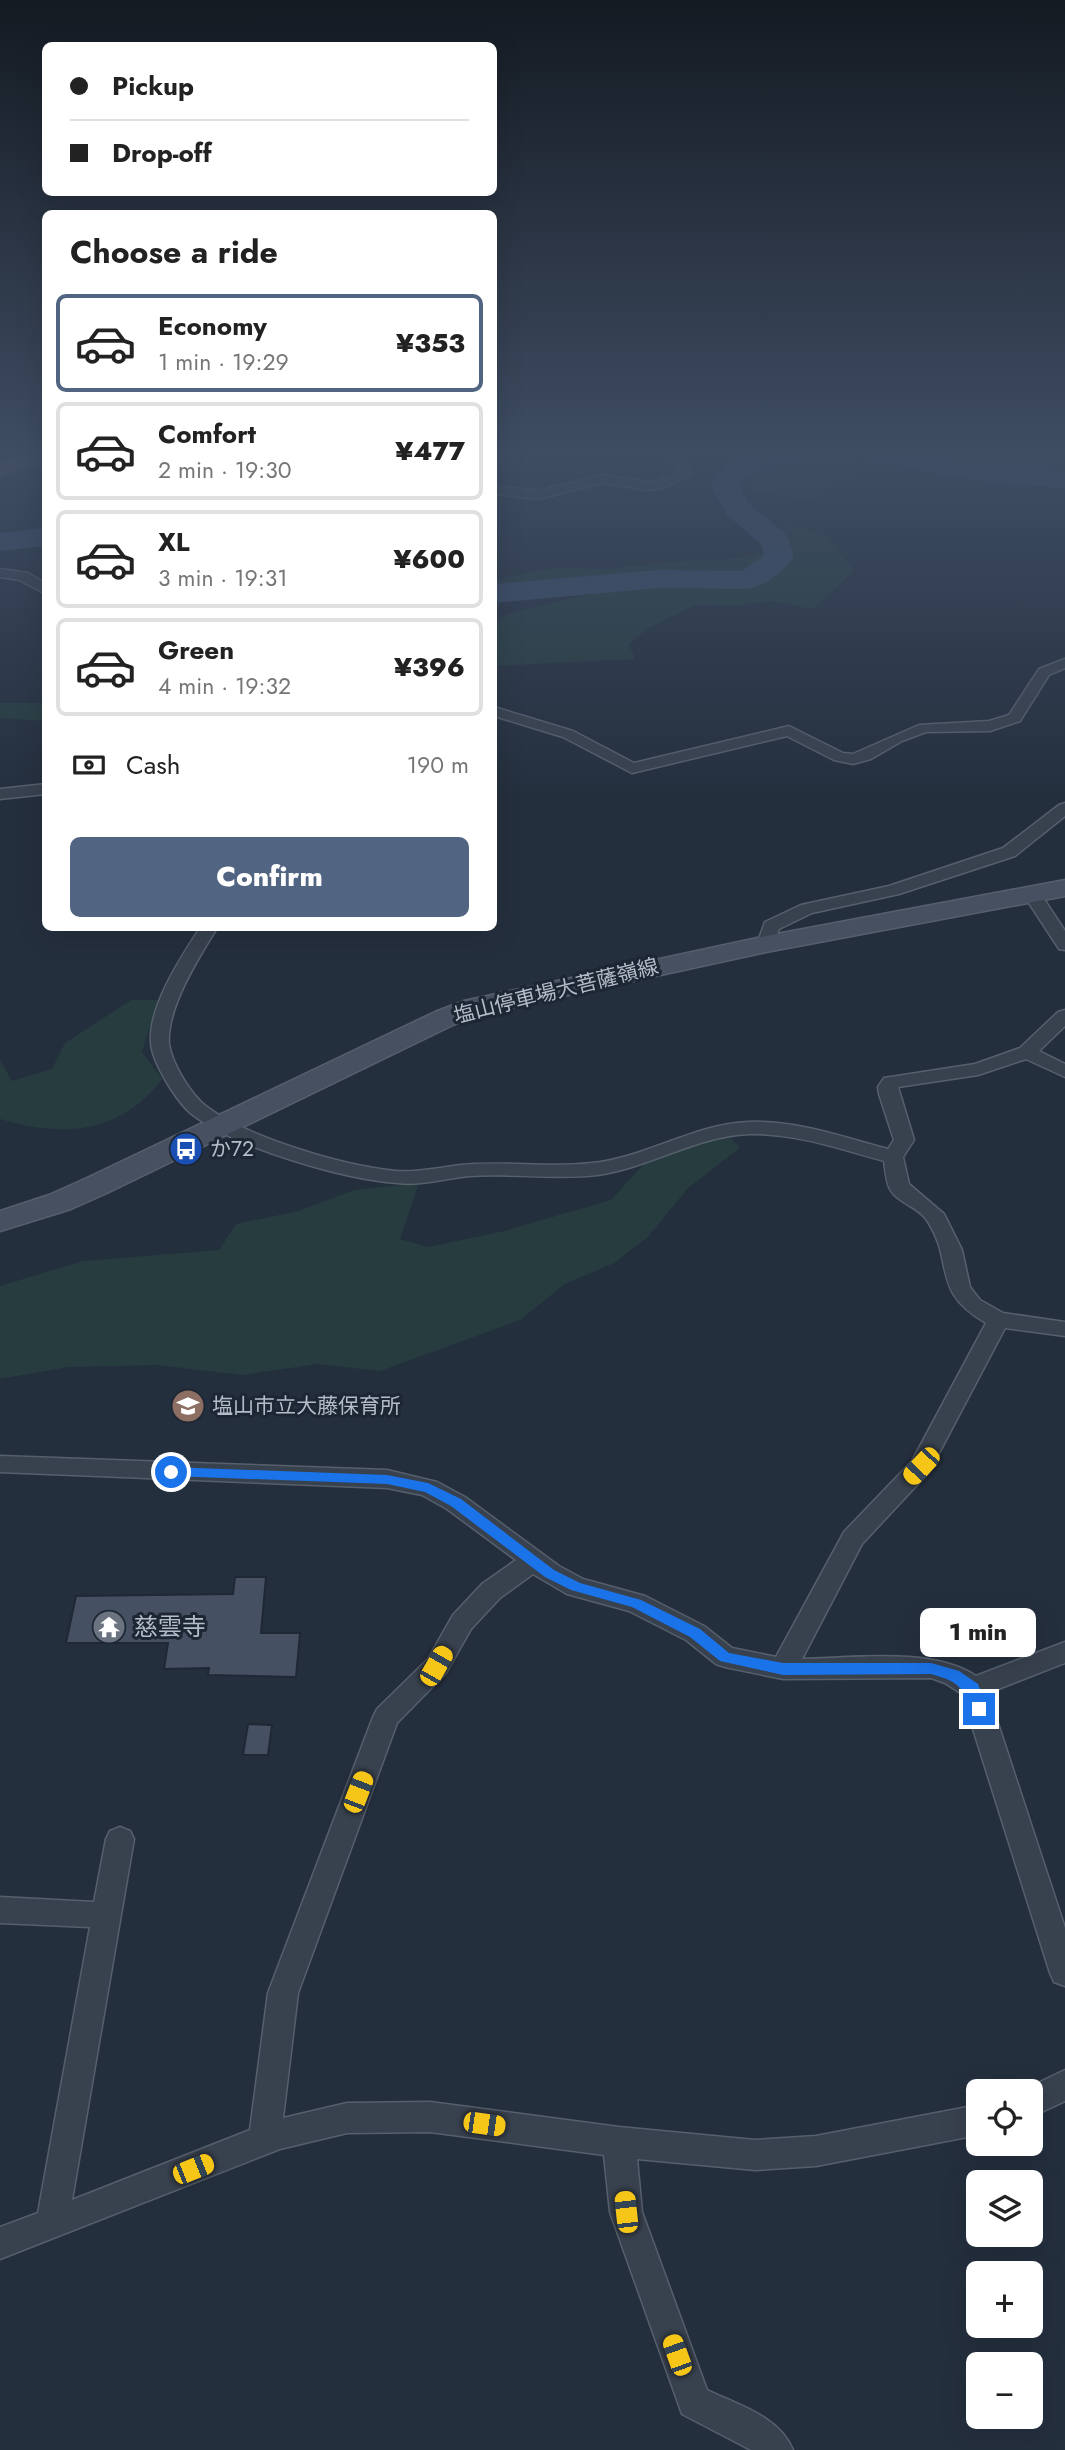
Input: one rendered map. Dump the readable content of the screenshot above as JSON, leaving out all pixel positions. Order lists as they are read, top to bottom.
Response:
{
  "streets": {
    "main road": ["塩山停車場大菩薩嶺線"]
  },
  "places": {
    "bus stop": ["か72"],
    "school or university": ["塩山市立大藤保育所"],
    "temple": ["慈雲寺"]
  },
  "page": {
    "banner": ["Pickup", "Drop-off"],
    "heading": "Choose a ride",
    "list": [
      {
        "name": "Economy",
        "note": "1 min · 19:29",
        "value": "¥353"
      },
      {
        "name": "Comfort",
        "note": "2 min · 19:30",
        "value": "¥477"
      },
      {
        "name": "XL",
        "note": "3 min · 19:31",
        "value": "¥600"
      },
      {
        "name": "Green",
        "note": "4 min · 19:32",
        "value": "¥396"
      }
    ],
    "pay": ["Cash", "190 m"],
    "buttons": "Confirm",
    "bubble": "1 min",
    "map_buttons": ["+", "−"]
  }
}
